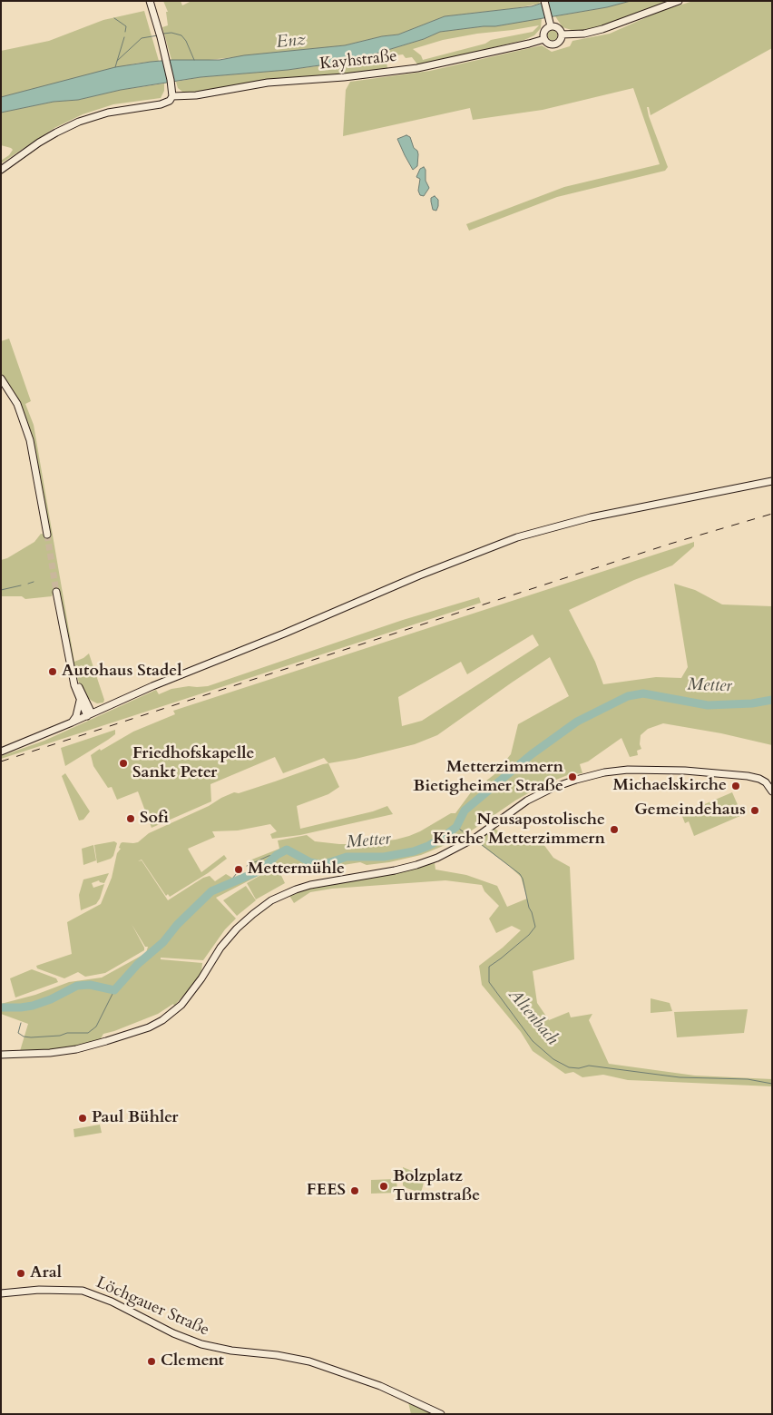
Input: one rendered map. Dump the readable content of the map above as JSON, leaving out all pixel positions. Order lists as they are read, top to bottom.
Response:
{
  "streets": {
    "main road": ["Kayhstraße", "Löchgauer Straße"]
  },
  "water": ["Enz", "Metter", "Altenbach"],
  "places": [
    "Autohaus Stadel",
    "Friedhofskapelle Sankt Peter",
    "Metterzimmern Bietigheimer Straße",
    "Michaelskirche",
    "Gemeindehaus",
    "Sofi",
    "Neusapostolische Kirche Metterzimmern",
    "Mettermühle",
    "Paul Bühler",
    "Bolzplatz Turmstraße",
    "FEES",
    "Aral",
    "Clement"
  ]
}
